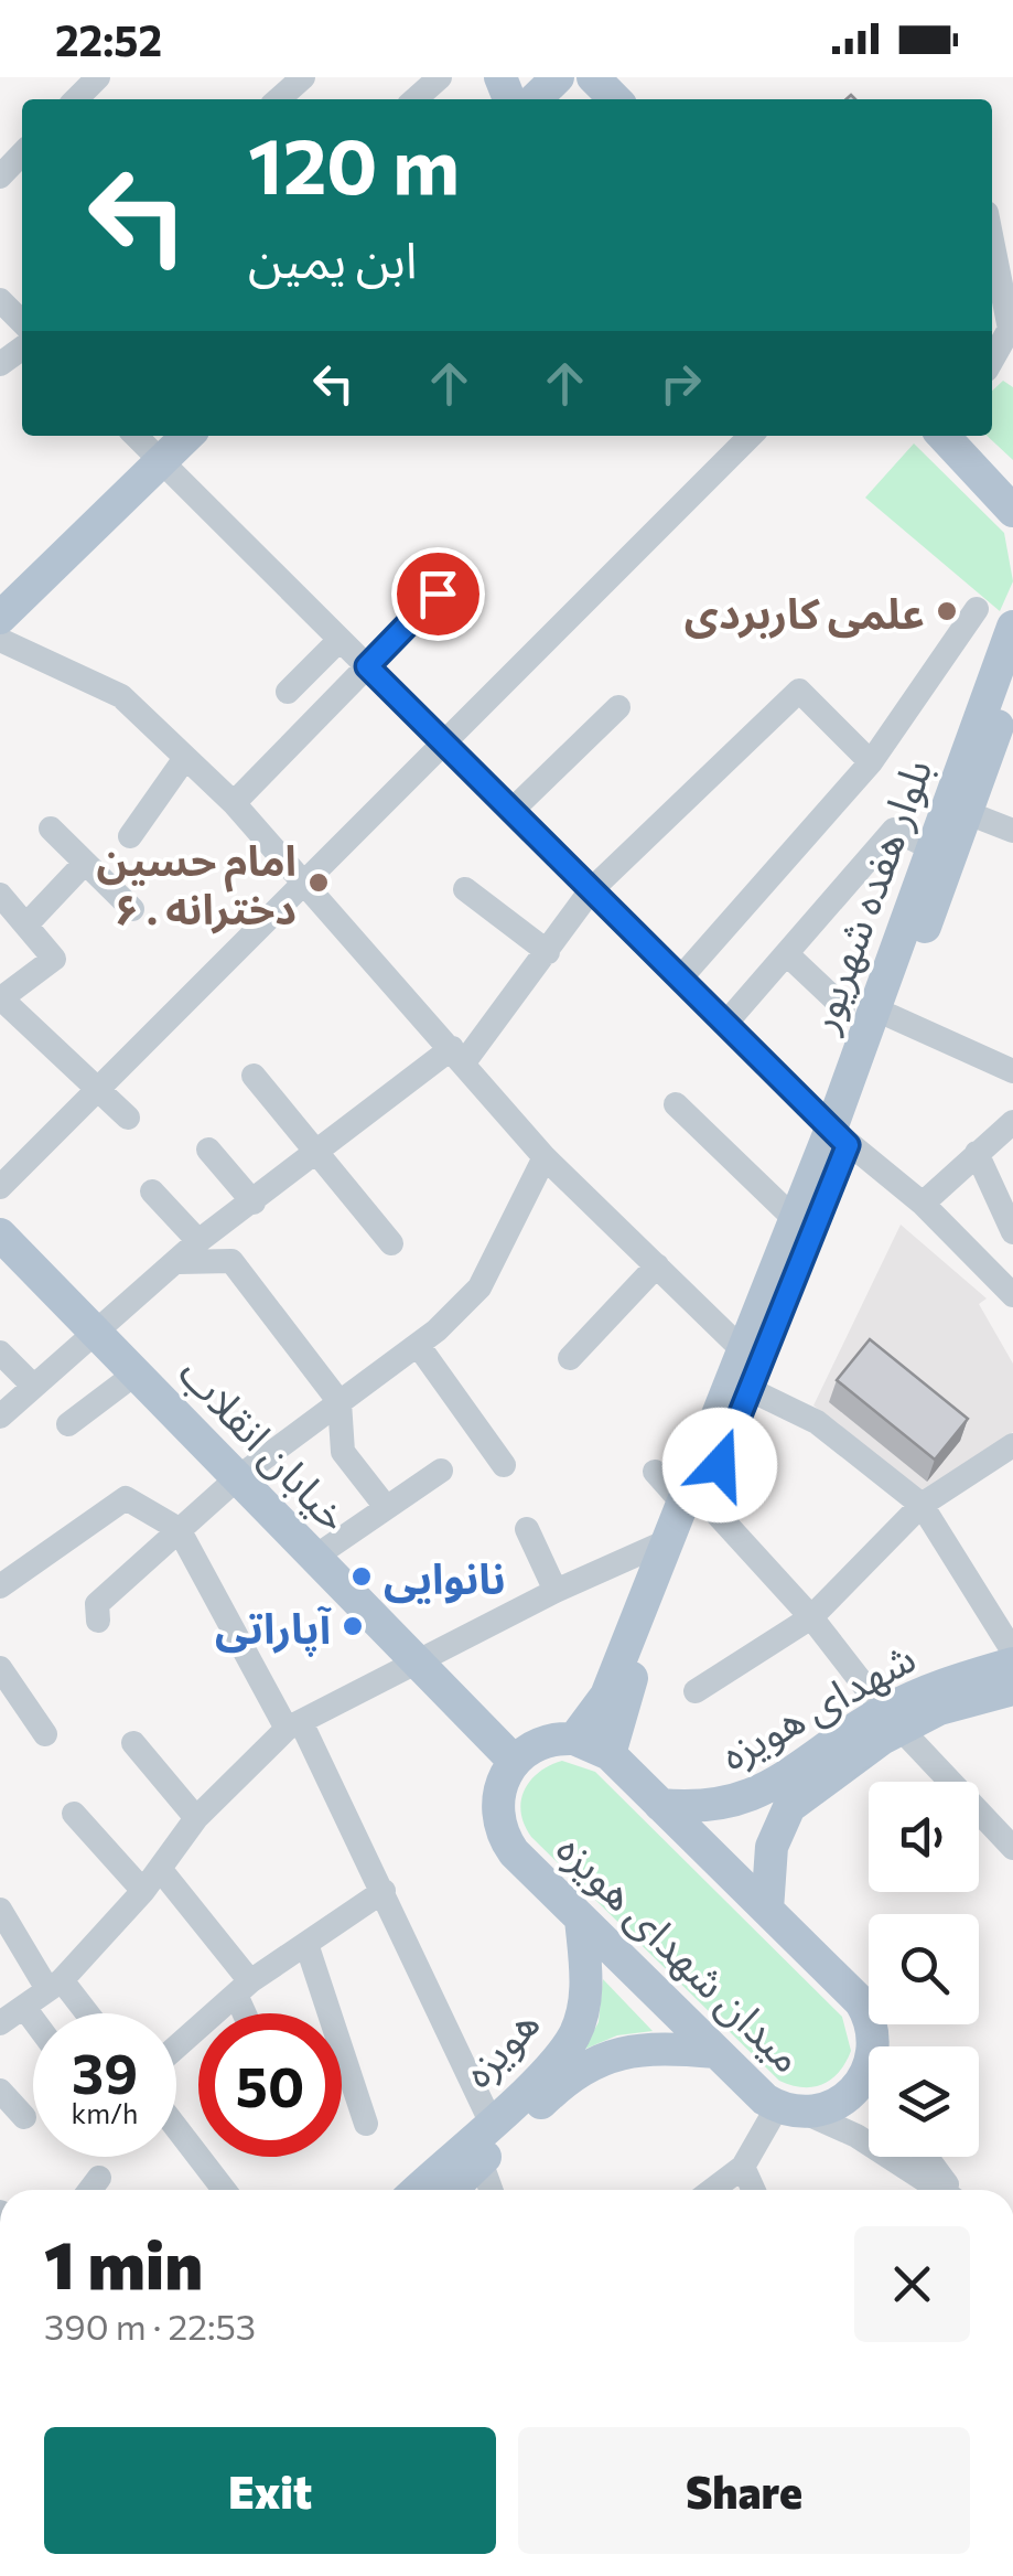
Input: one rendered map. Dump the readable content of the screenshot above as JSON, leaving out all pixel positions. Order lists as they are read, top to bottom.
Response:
{
  "streets": {
    "main road": [
      "بلوار هفده شهریور",
      "خیابان انقلاب",
      "شهدای هویزه",
      "میدان شهدای هویزه",
      "هویزه"
    ]
  },
  "crossings": [
    ["بلوار هفده شهریور", "میدان شهدای هویزه"],
    ["خیابان انقلاب", "میدان شهدای هویزه"],
    ["شهدای هویزه", "میدان شهدای هویزه"],
    ["میدان شهدای هویزه", "هویزه"]
  ],
  "places": [
    "علمی کاربردی",
    "امام حسین ۶ . دخترانه",
    "نانوایی",
    "آپاراتی"
  ],
  "page": {
    "status": "22:52",
    "turn": ["120 m", "ابن یمین"],
    "speed": "39 km/h",
    "limit": "50",
    "heading": ["1 min", "390 m · 22:53"],
    "buttons": ["Exit", "Share"]
  }
}
